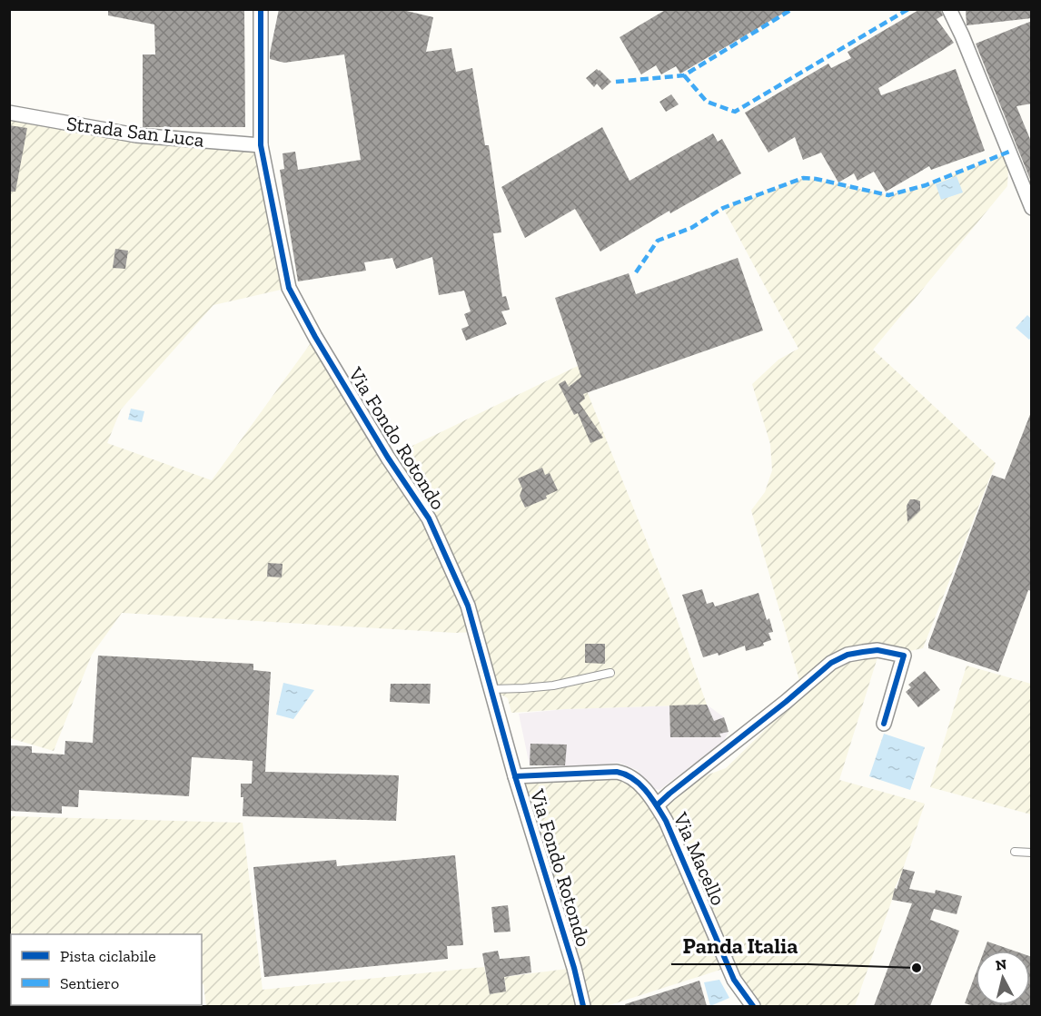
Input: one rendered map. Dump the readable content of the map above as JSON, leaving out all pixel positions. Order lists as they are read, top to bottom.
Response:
{
  "streets": {
    "street": ["Strada San Luca", "Via Fondo Rotondo", "Via Macello"]
  },
  "crossings": [
    ["Strada San Luca", "Via Fondo Rotondo"],
    ["Via Fondo Rotondo", "Via Macello"]
  ],
  "places": ["Panda Italia"],
  "legend": ["Pista ciclabile", "Sentiero"],
  "north": "top"
}
